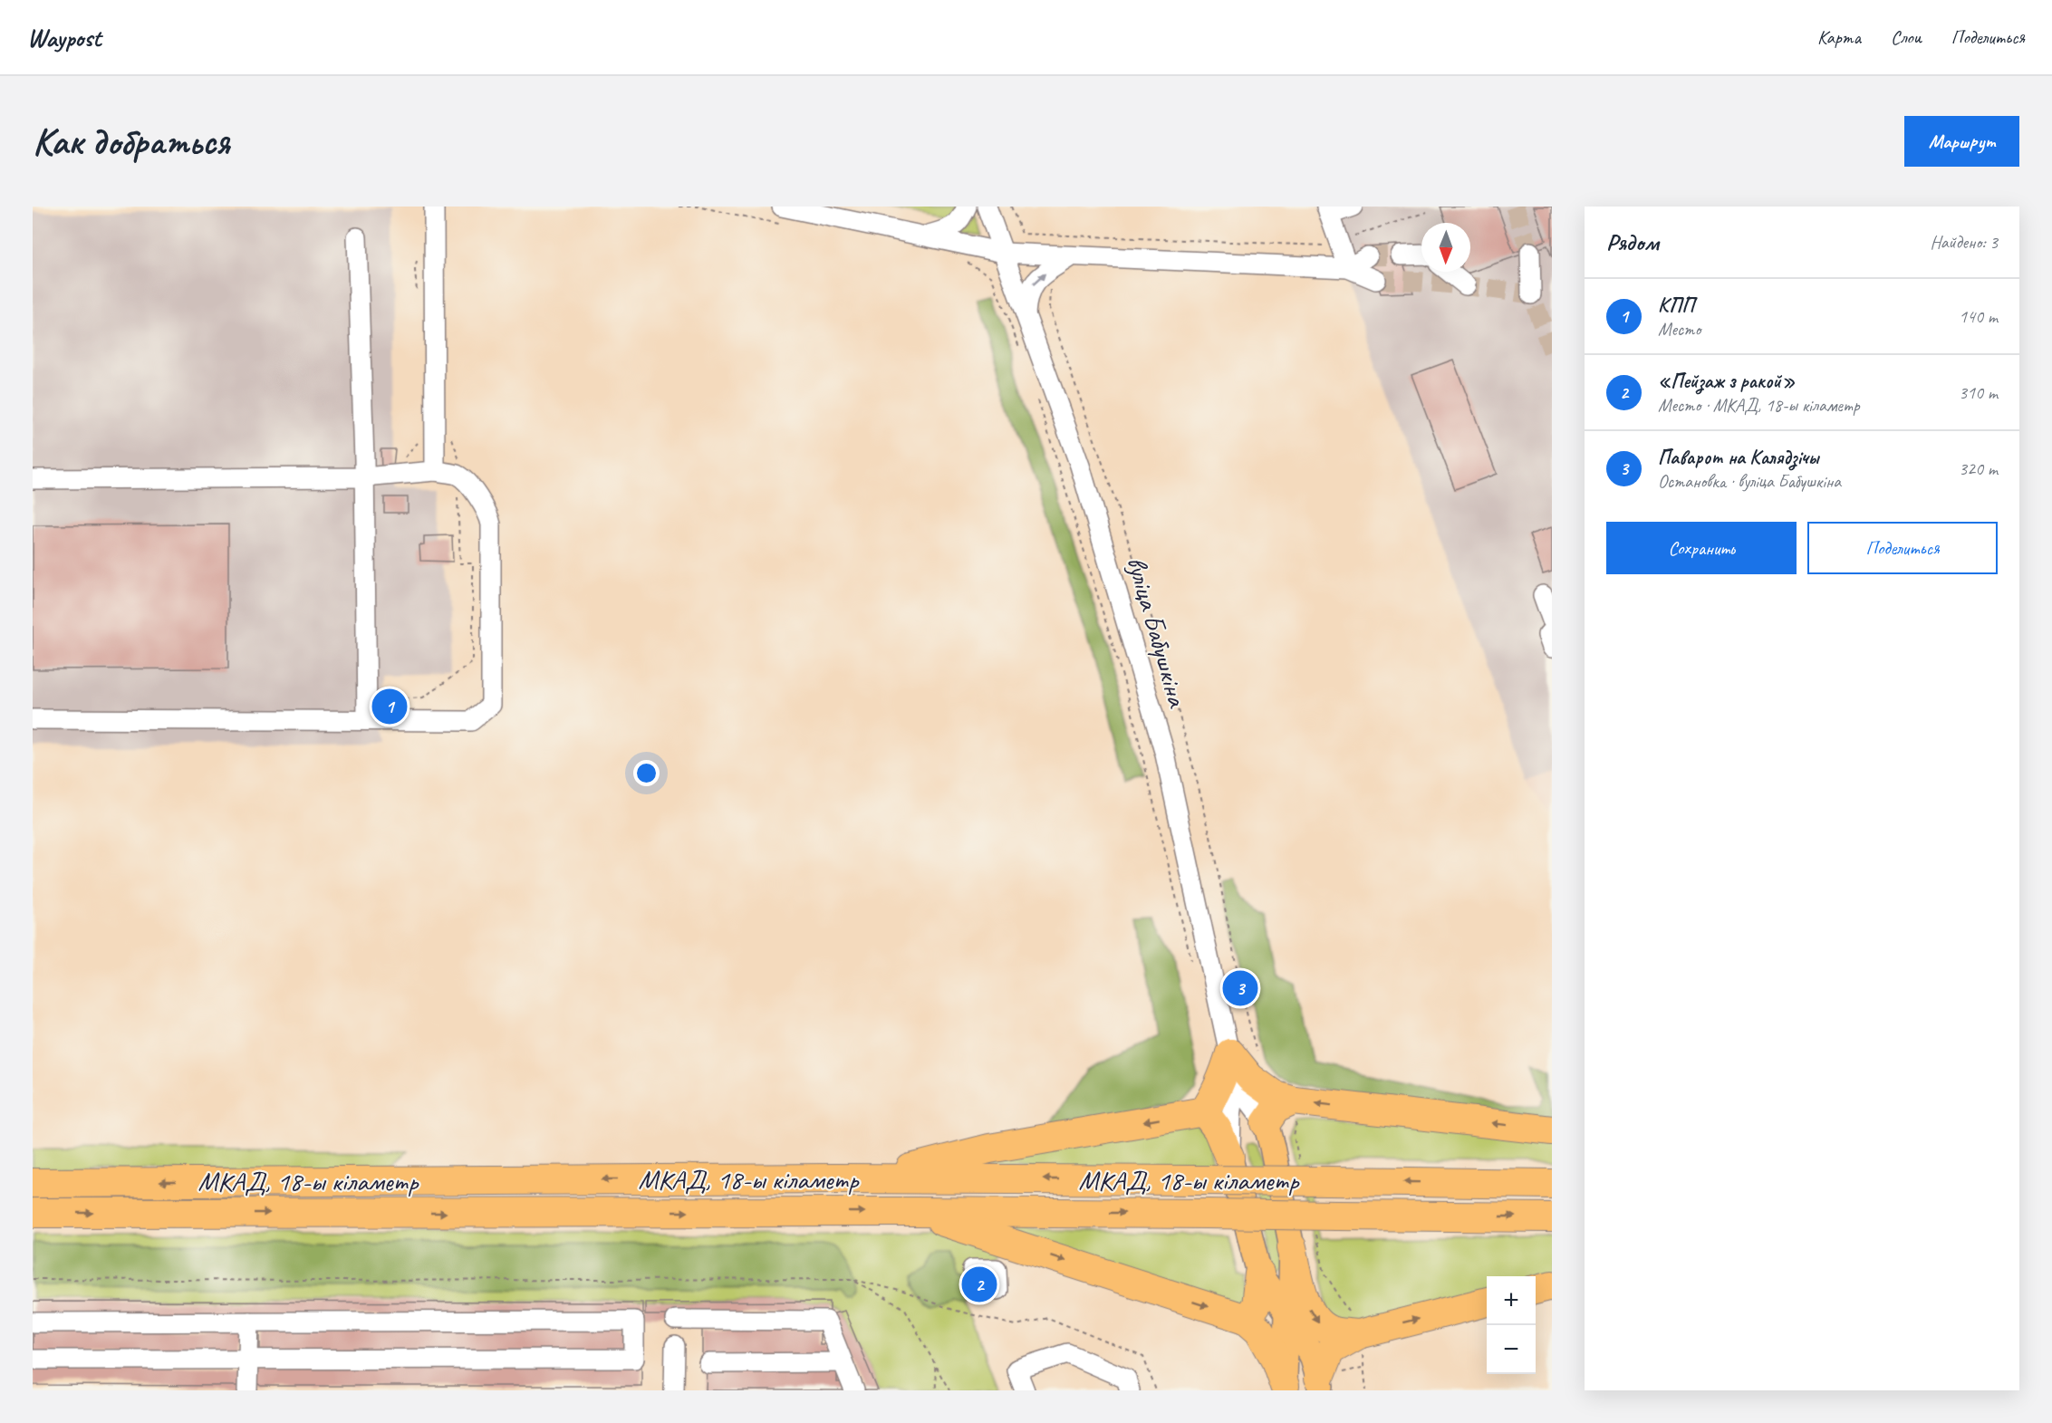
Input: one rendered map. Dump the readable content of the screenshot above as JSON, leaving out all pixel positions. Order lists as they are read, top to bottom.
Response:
{
  "streets": {
    "highway": ["МКАД, 18-ы кіламетр"],
    "street": ["вуліца Бабушкіна"]
  },
  "north": "bottom",
  "page": {
    "header": "Waypost",
    "nav": ["Карта", "Слои", "Поделиться"],
    "buttons": [
      "Маршрут",
      ["Сохранить", "Поделиться"]
    ],
    "title": "Как добраться",
    "heading": ["Рядом", "Найдено: 3"],
    "list": [
      {
        "mark": "1",
        "name": "КПП",
        "note": "Место",
        "value": "140 m"
      },
      {
        "mark": "2",
        "name": "«Пейзаж з ракой»",
        "note": "Место · МКАД, 18-ы кіламетр",
        "value": "310 m"
      },
      {
        "mark": "3",
        "name": "Паварот на Калядзічы",
        "note": "Остановка · вуліца Бабушкіна",
        "value": "320 m"
      }
    ],
    "pins": ["1", "3", "2"],
    "map_buttons": ["+", "−"]
  }
}
